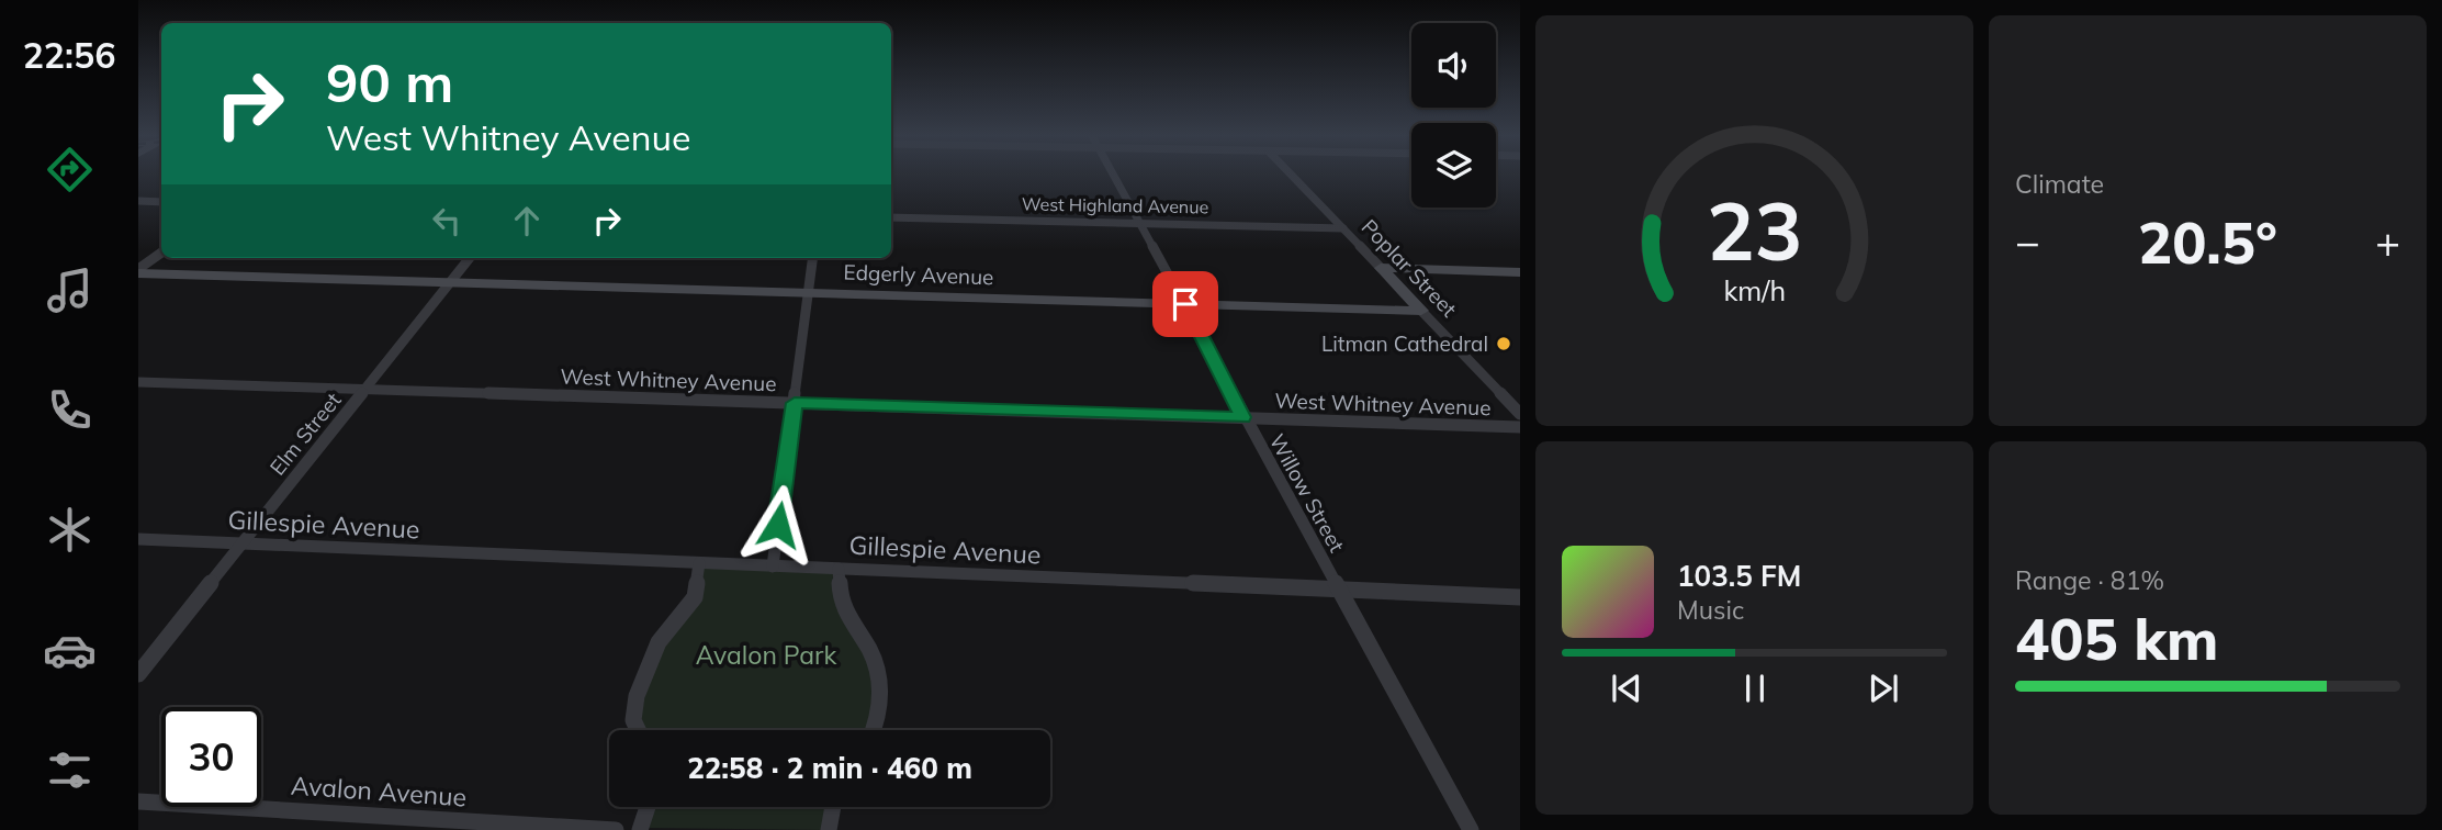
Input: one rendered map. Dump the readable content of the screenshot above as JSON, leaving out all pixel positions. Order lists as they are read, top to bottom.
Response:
{
  "streets": {
    "street": [
      "West Highland Avenue",
      "Poplar Street",
      "Edgerly Avenue",
      "West Whitney Avenue",
      "Elm Street",
      "Willow Street",
      "Gillespie Avenue",
      "Avalon Avenue"
    ]
  },
  "crossings": [
    ["West Highland Avenue", "Poplar Street"],
    ["West Highland Avenue", "Willow Street"],
    ["Poplar Street", "Edgerly Avenue"],
    ["Edgerly Avenue", "Elm Street"],
    ["Edgerly Avenue", "Willow Street"],
    ["West Whitney Avenue", "Elm Street"],
    ["West Whitney Avenue", "Willow Street"],
    ["Elm Street", "Gillespie Avenue"],
    ["Willow Street", "Gillespie Avenue"]
  ],
  "parks": ["Avalon Park"],
  "places": ["Litman Cathedral"],
  "page": {
    "tabs": "22:56",
    "tile": [
      "Climate",
      ["Range · 81%", "405 km"]
    ],
    "turn": ["90 m", "West Whitney Avenue"],
    "heat": ["−", "20.5°", "+"],
    "song": ["103.5 FM", "Music"],
    "limit": "30",
    "trip": "22:58 · 2 min · 460 m",
    "gauge": ["23", "km/h"]
  }
}
